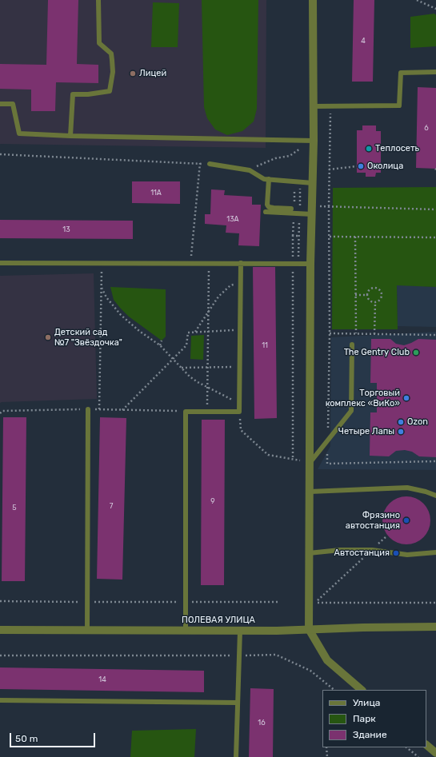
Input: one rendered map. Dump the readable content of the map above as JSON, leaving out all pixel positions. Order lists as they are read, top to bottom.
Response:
{
  "streets": {
    "street": ["ПОЛЕВАЯ УЛИЦА"]
  },
  "places": [
    "Лицей",
    "Теплосеть",
    "Околица",
    "Детский сад №7 \"Звёздочка\"",
    "The Gentry Club",
    "Торговый комплекс «ВиКо»",
    "Ozon",
    "Четыре Лапы",
    "Фрязино автостанция",
    "Автостанция"
  ],
  "house_numbers": [
    "4",
    "6",
    "11А",
    "13А",
    "13",
    "11",
    "9",
    "7",
    "5",
    "14",
    "16"
  ],
  "legend": ["Улица", "Парк", "Здание"],
  "scale_bar": "50 m"
}
